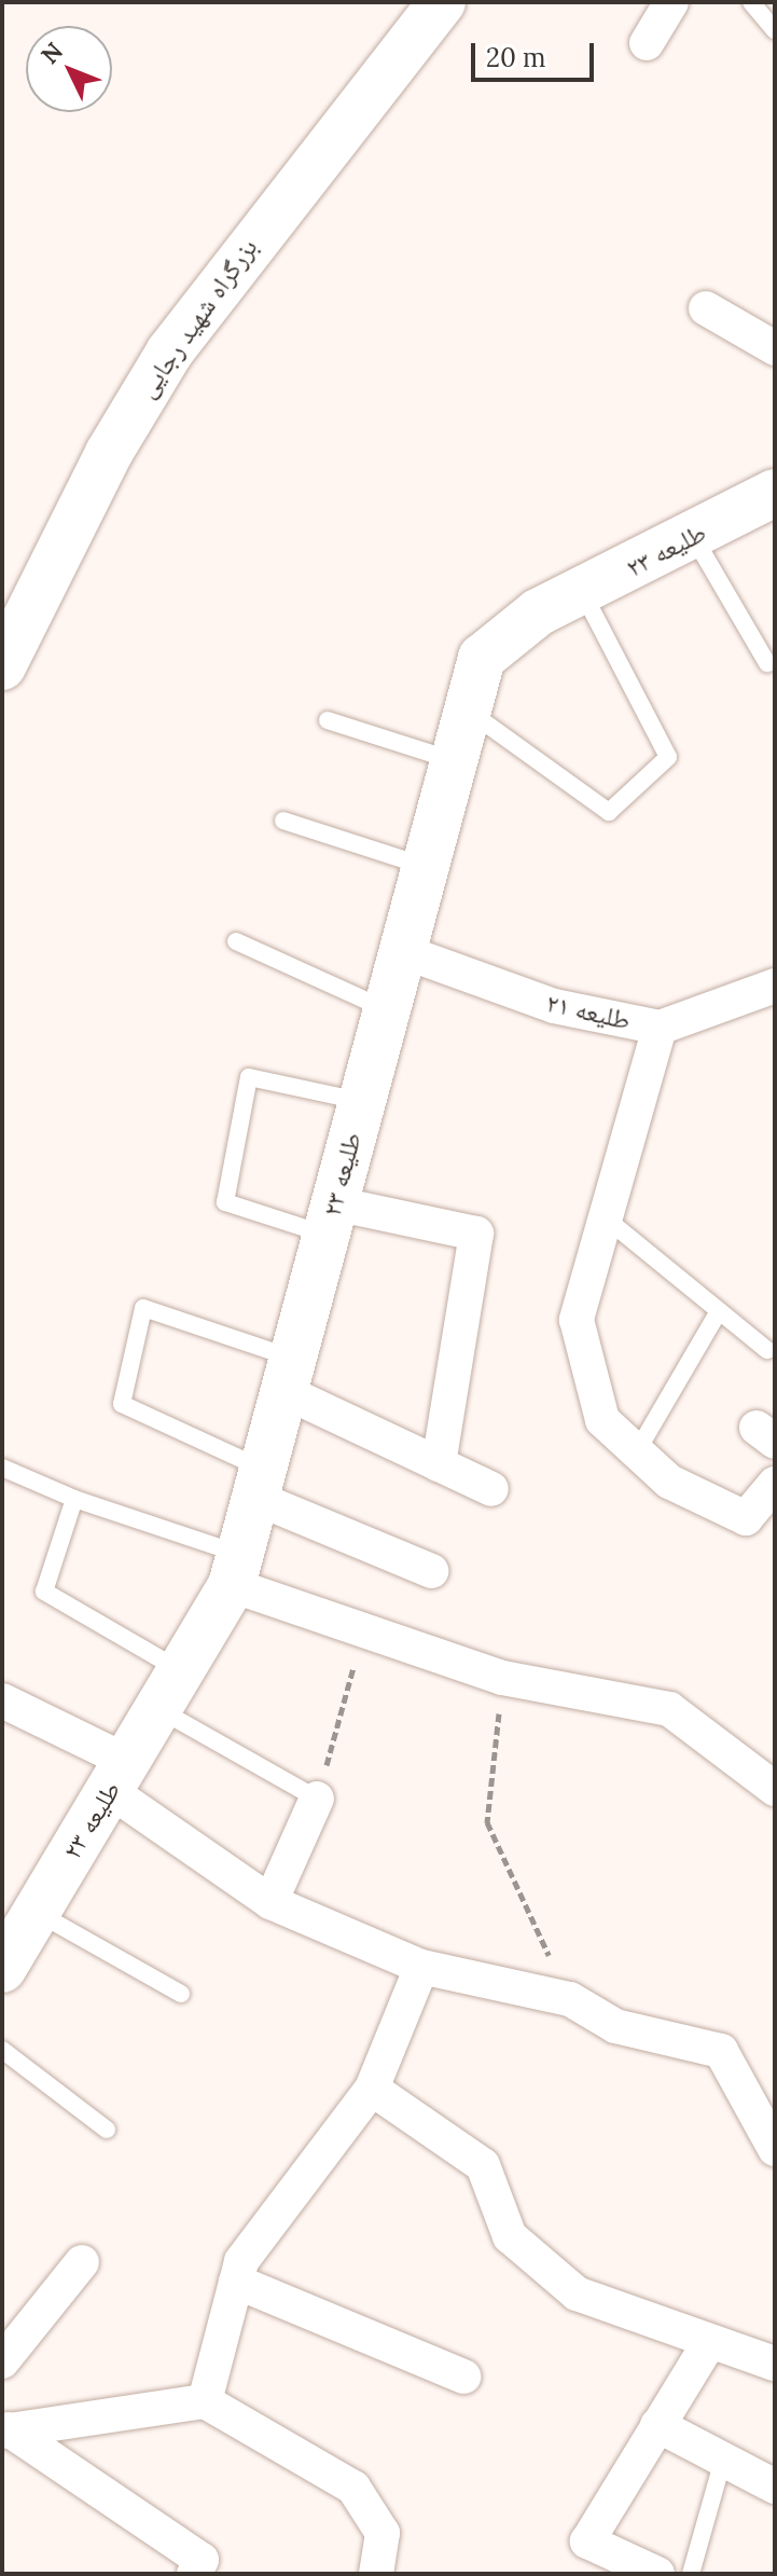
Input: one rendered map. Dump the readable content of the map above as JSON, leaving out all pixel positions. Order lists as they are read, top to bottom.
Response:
{
  "streets": {
    "main road": ["بزرگراه شهید رجایی", "طلیعه ۲۳"],
    "street": ["طلیعه ۲۱"]
  },
  "crossings": [
    ["طلیعه ۲۳", "طلیعه ۲۱"]
  ],
  "scale_bar": "20 m",
  "north": "top left"
}
